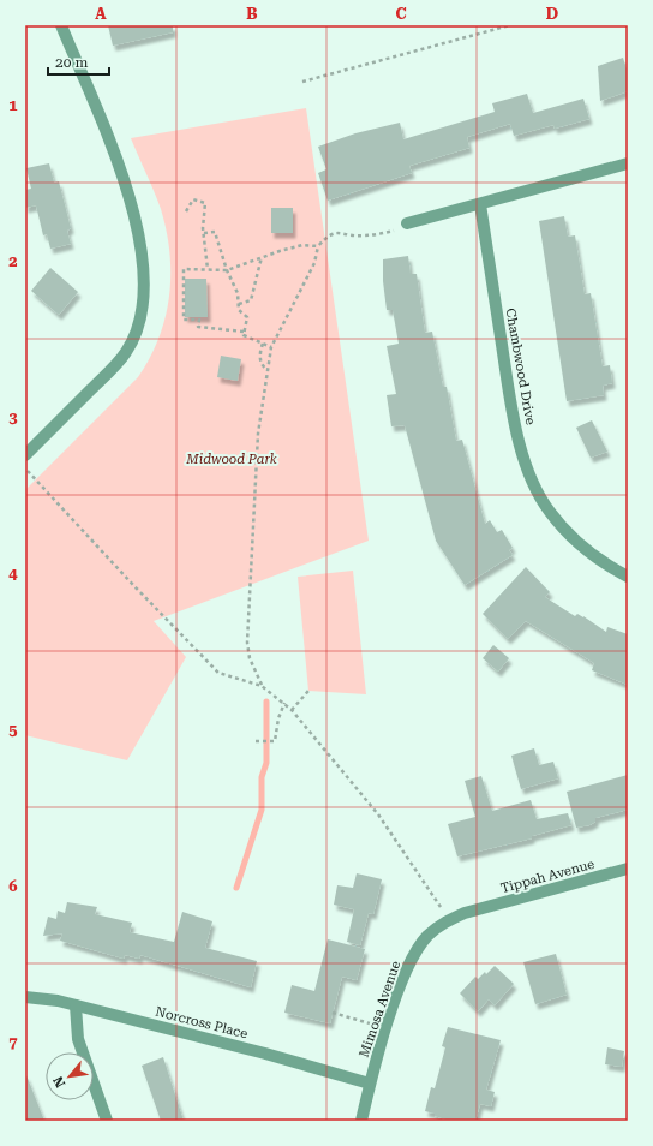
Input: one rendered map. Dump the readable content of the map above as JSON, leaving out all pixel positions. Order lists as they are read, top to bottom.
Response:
{
  "streets": {
    "street": [
      "Chambwood Drive",
      "Tippah Avenue",
      "Mimosa Avenue",
      "Norcross Place"
    ]
  },
  "crossings": [
    ["Tippah Avenue", "Mimosa Avenue"],
    ["Mimosa Avenue", "Norcross Place"]
  ],
  "parks": ["Midwood Park"],
  "scale_bar": "20 m",
  "north": "bottom left",
  "grid": {
    "columns": [
      "A",
      "B",
      "C",
      "D"
    ],
    "rows": [
      "1",
      "2",
      "3",
      "4",
      "5",
      "6",
      "7"
    ]
  }
}
